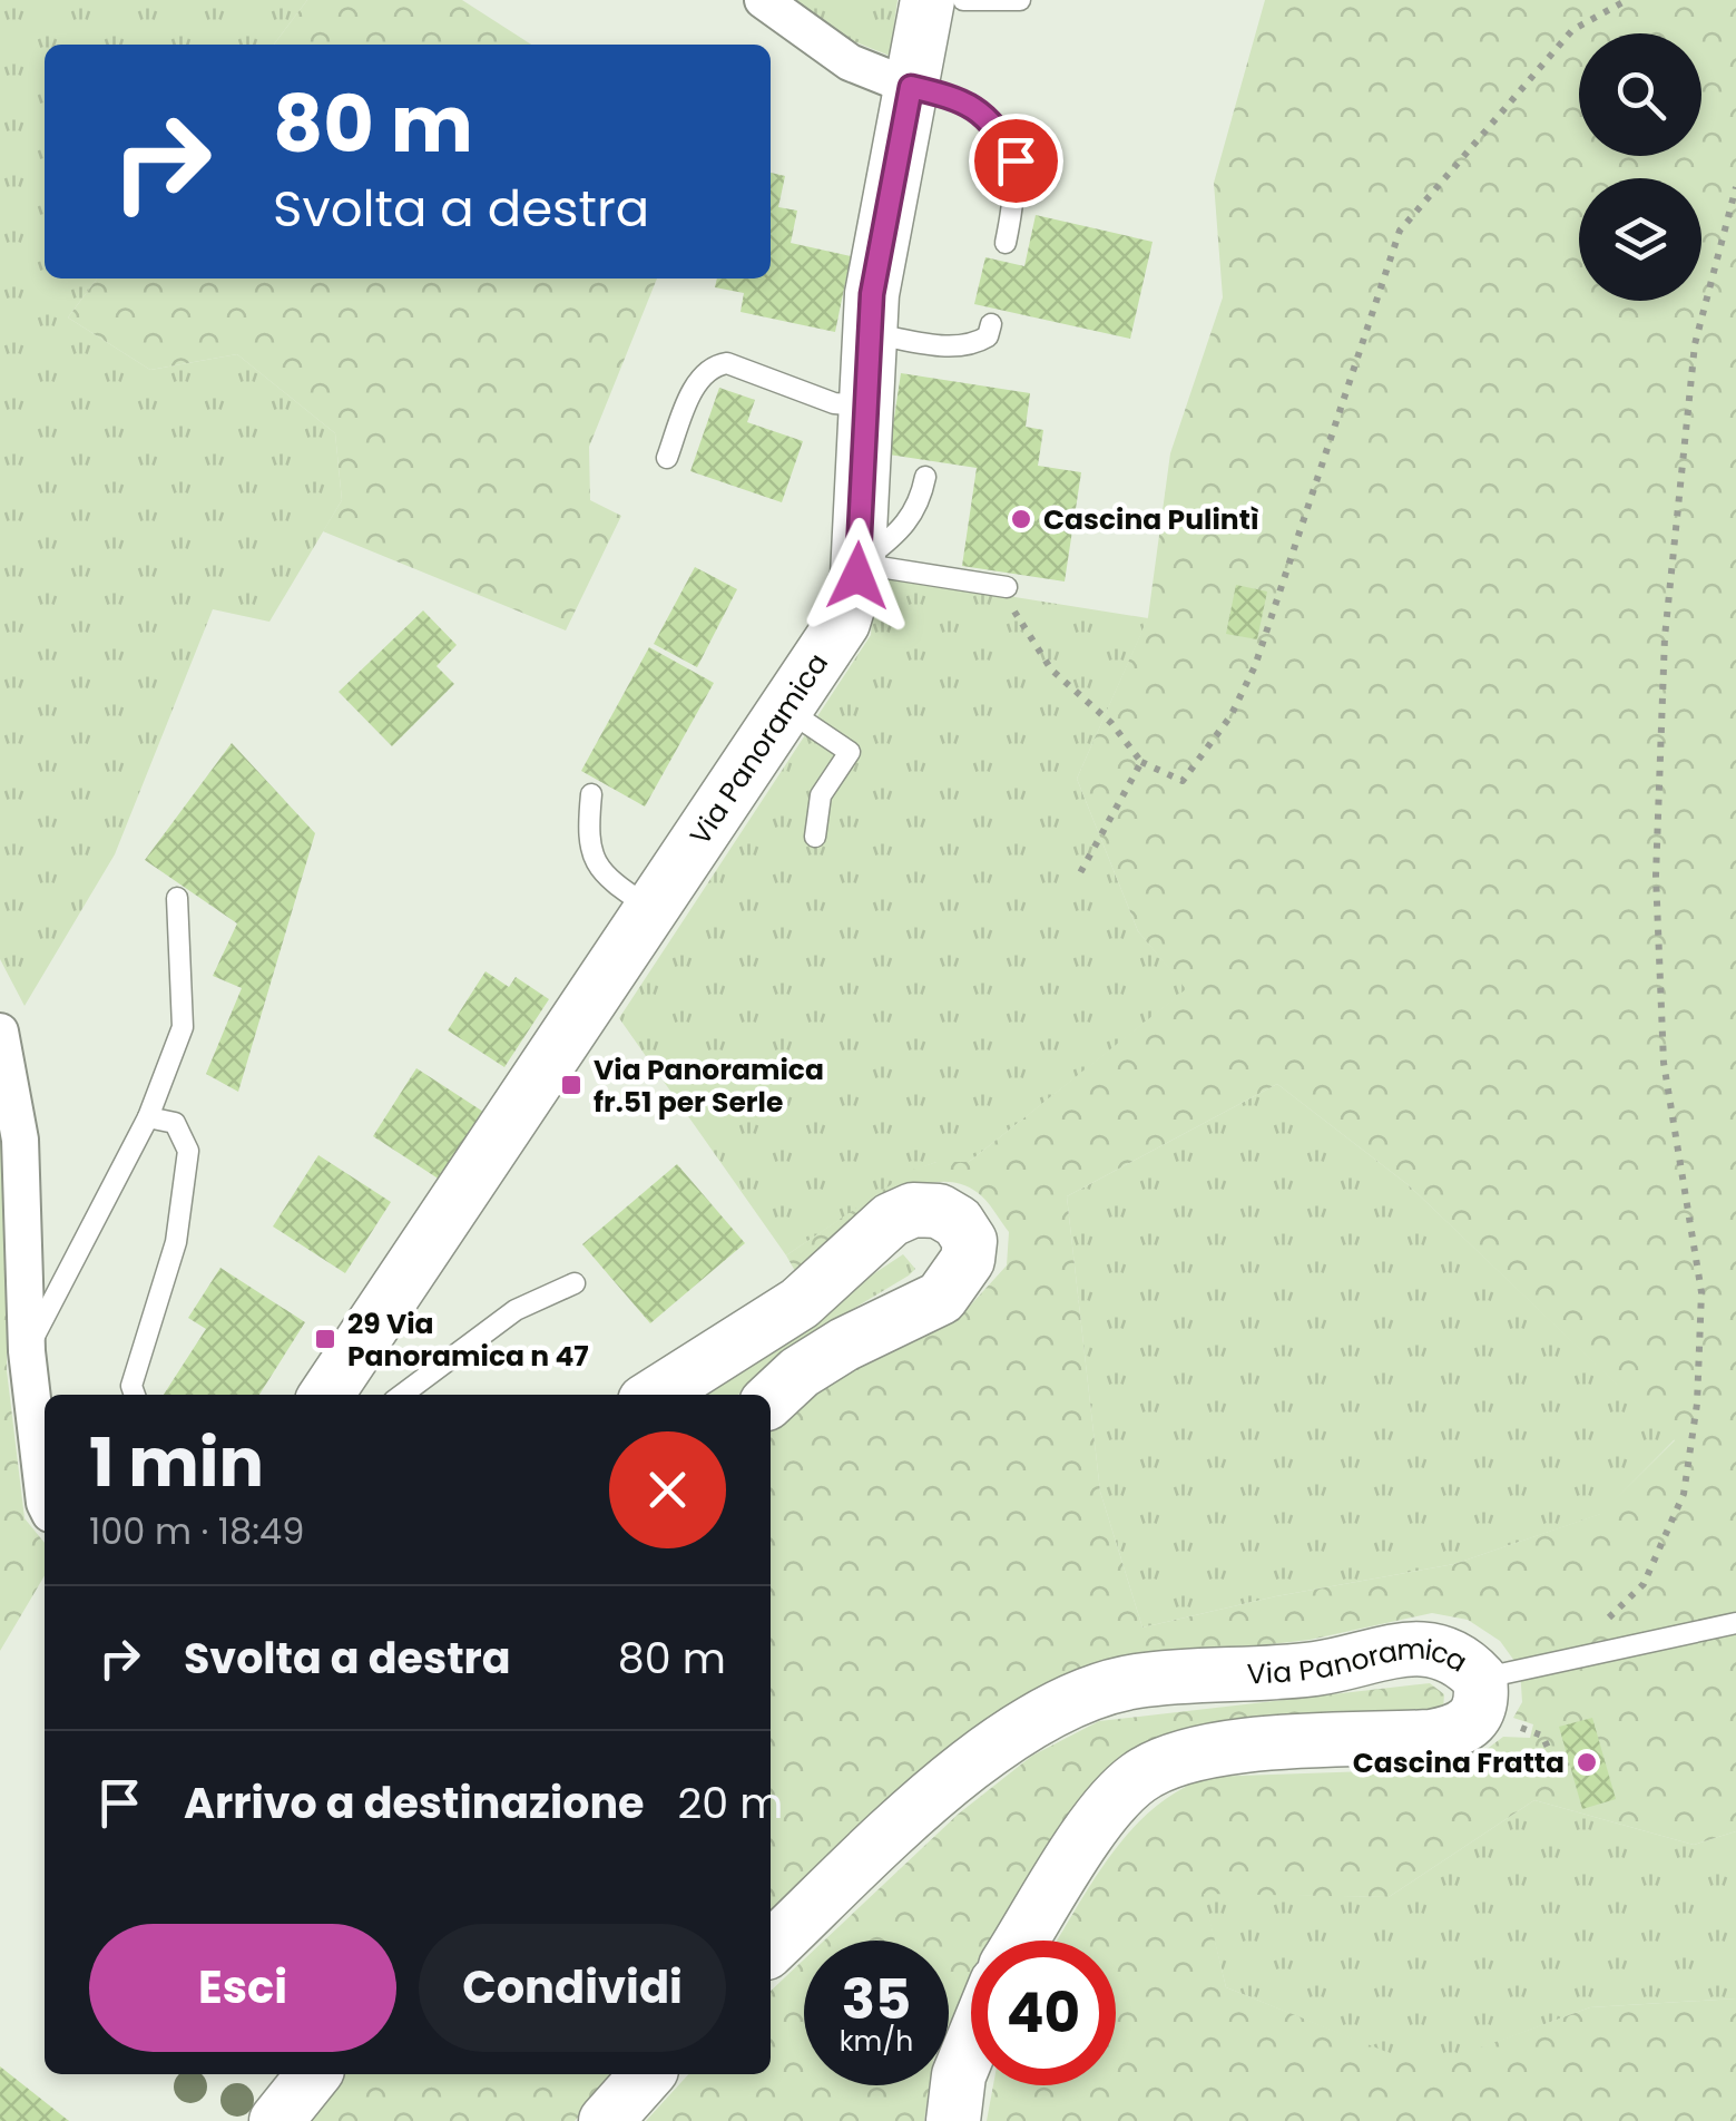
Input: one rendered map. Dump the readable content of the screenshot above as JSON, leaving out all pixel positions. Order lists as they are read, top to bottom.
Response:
{
  "streets": {
    "street": ["Via Panoramica"]
  },
  "places": {
    "other": ["Cascina Pulintì", "Cascina Fratta"],
    "transit": ["Via Panoramica fr.51 per Serle", "29 Via Panoramica n 47"]
  },
  "page": {
    "turn": ["80 m", "Svolta a destra"],
    "heading": ["1 min", "100 m · 18:49"],
    "list": [
      {
        "name": "Svolta a destra",
        "value": "80 m"
      },
      {
        "name": "Arrivo a destinazione",
        "value": "20 m"
      }
    ],
    "buttons": ["Esci", "Condividi"],
    "speed": "35 km/h",
    "limit": "40"
  }
}
